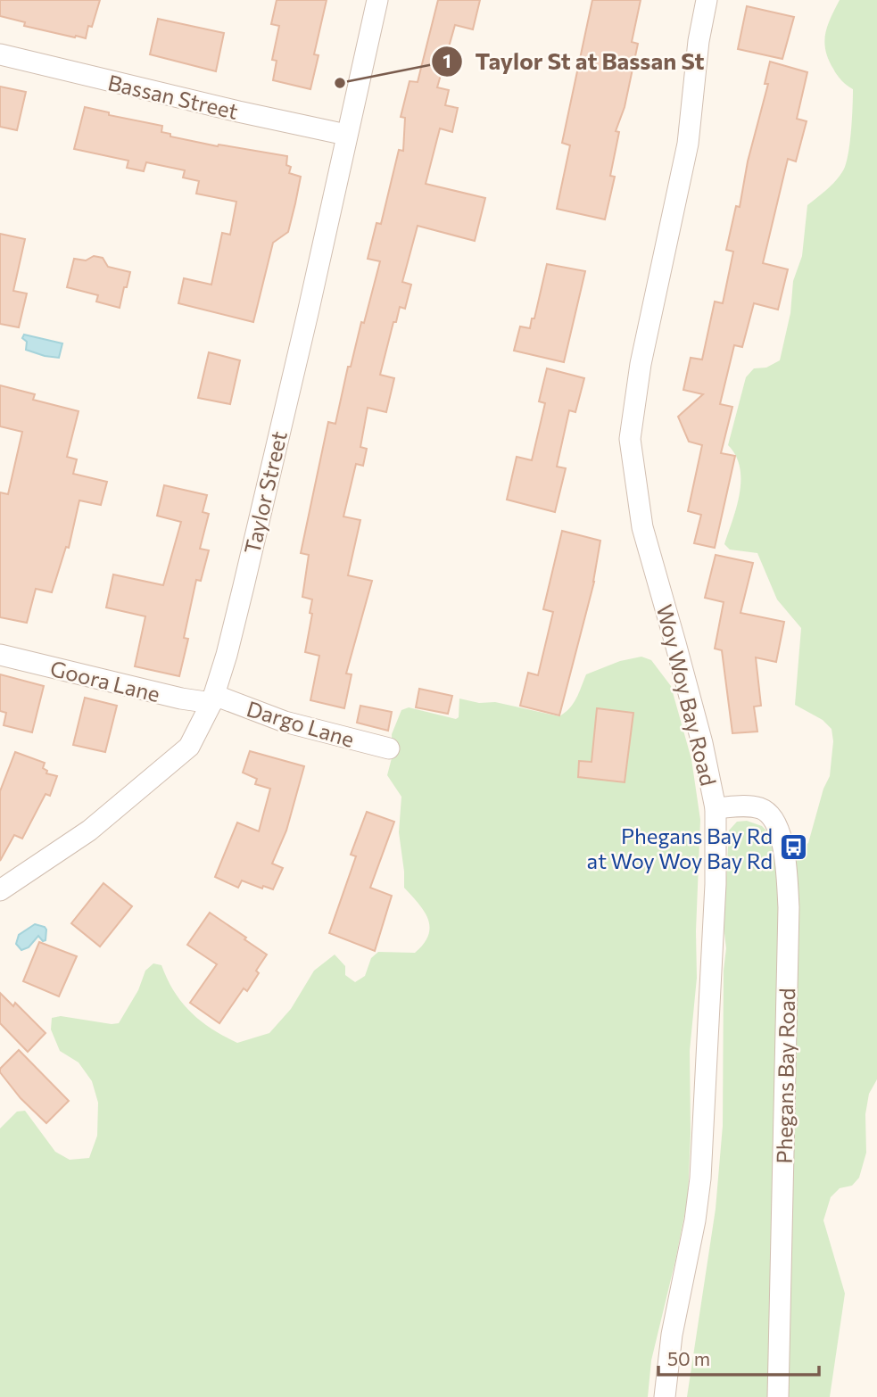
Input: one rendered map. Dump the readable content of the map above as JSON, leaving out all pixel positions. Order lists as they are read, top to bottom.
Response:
{
  "streets": {
    "street": [
      "Bassan Street",
      "Taylor Street",
      "Goora Lane",
      "Woy Woy Bay Road",
      "Dargo Lane",
      "Phegans Bay Road"
    ]
  },
  "crossings": [
    ["Bassan Street", "Taylor Street"],
    ["Taylor Street", "Goora Lane"],
    ["Taylor Street", "Dargo Lane"],
    ["Goora Lane", "Dargo Lane"],
    ["Woy Woy Bay Road", "Phegans Bay Road"]
  ],
  "places": {
    "other": ["Taylor St at Bassan St"],
    "bus stop": ["Phegans Bay Rd at Woy Woy Bay Rd"]
  },
  "scale_bar": "50 m"
}
